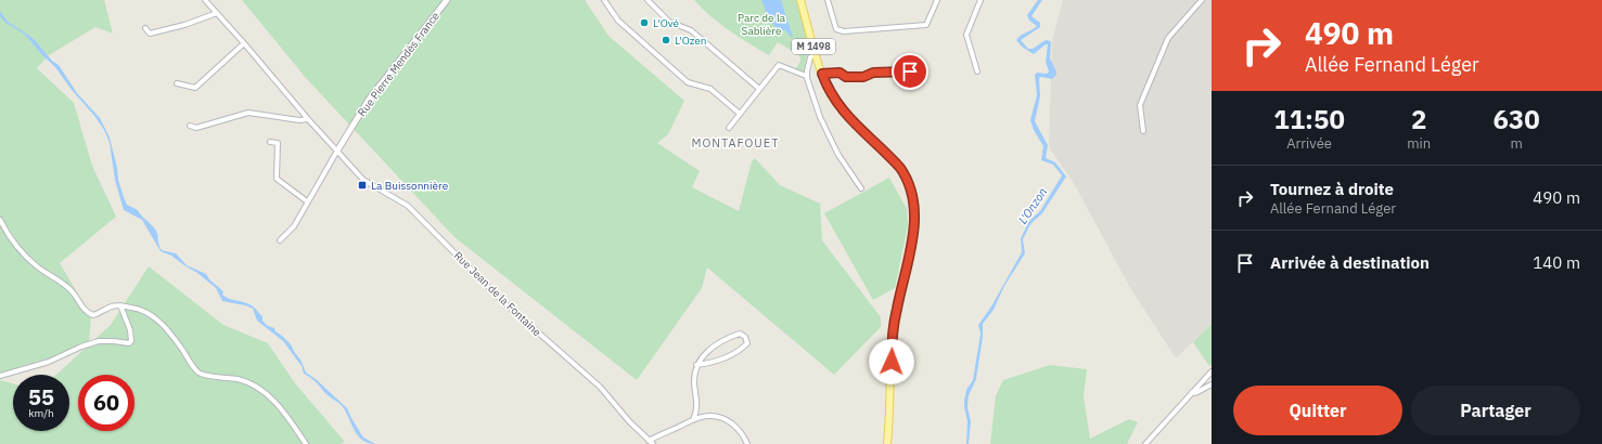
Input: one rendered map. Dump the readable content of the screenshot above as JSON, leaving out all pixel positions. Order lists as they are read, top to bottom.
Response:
{
  "streets": {
    "main road": ["M 1498"],
    "street": ["Rue Pierre Mendès France", "Rue Jean de la Fontaine"]
  },
  "crossings": [
    ["Rue Pierre Mendès France", "Rue Jean de la Fontaine"]
  ],
  "districts": ["MONTAFOUET"],
  "water": ["L'Onzon"],
  "parks": ["Parc de la Sablière"],
  "places": {
    "other": ["L'Ové", "L'Ozen"],
    "transit": ["La Buissonnière"]
  },
  "page": {
    "turn": ["490 m", "Allée Fernand Léger"],
    "eta": [
      "11:50",
      "Arrivée",
      "2",
      "min",
      "630",
      "m"
    ],
    "list": [
      {
        "name": "Tournez à droite",
        "note": "Allée Fernand Léger",
        "value": "490 m"
      },
      {
        "name": "Arrivée à destination",
        "value": "140 m"
      }
    ],
    "speed": "55 km/h",
    "limit": "60",
    "buttons": ["Quitter", "Partager"]
  }
}
